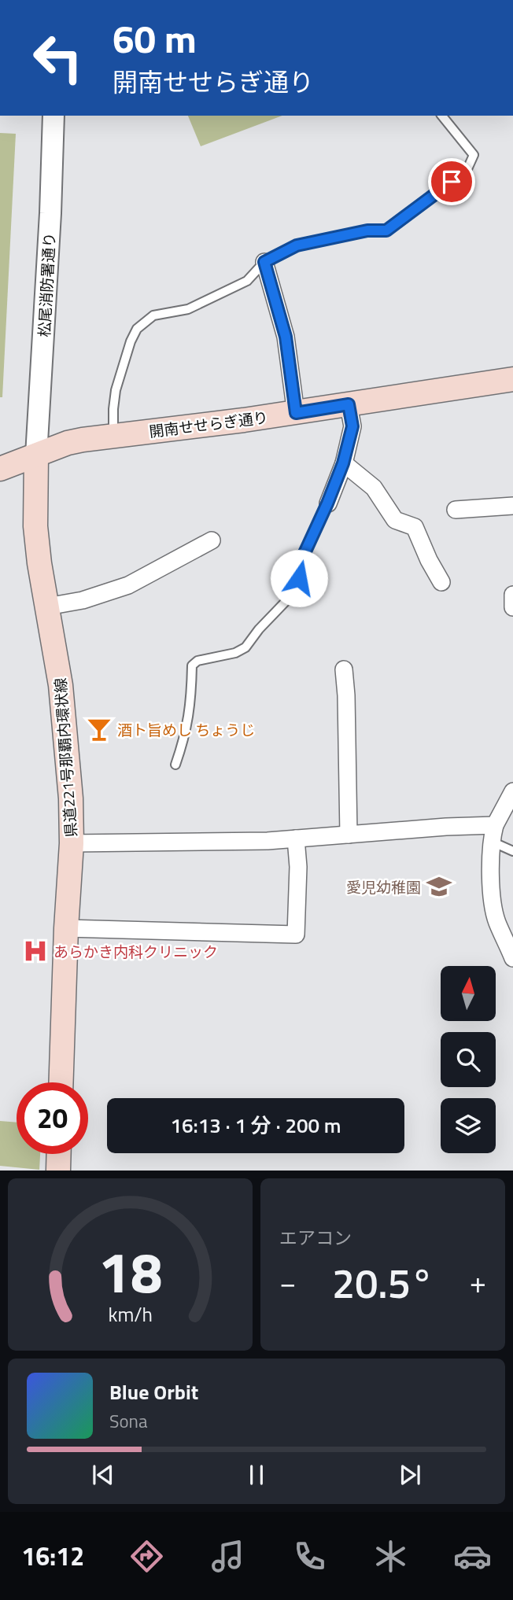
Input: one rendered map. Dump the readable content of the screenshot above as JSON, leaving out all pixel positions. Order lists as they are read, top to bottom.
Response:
{
  "streets": {
    "main road": ["開南せせらぎ通り", "県道221号那覇内環状線"],
    "street": ["松尾消防署通り"]
  },
  "crossings": [
    ["松尾消防署通り", "開南せせらぎ通り"],
    ["松尾消防署通り", "県道221号那覇内環状線"],
    ["開南せせらぎ通り", "県道221号那覇内環状線"]
  ],
  "places": {
    "bar": ["酒ト旨めし ちょうじ"],
    "school or university": ["愛児幼稚園"],
    "hospital": ["あらかき内科クリニック"]
  },
  "north": "top",
  "page": {
    "turn": ["60 m", "開南せせらぎ通り"],
    "limit": "20",
    "trip": "16:13 · 1 分 · 200 m",
    "tile": "エアコン",
    "heat": ["−", "20.5°", "+"],
    "song": ["Blue Orbit", "Sona"],
    "tabs": "16:12",
    "gauge": ["18", "km/h"]
  }
}
